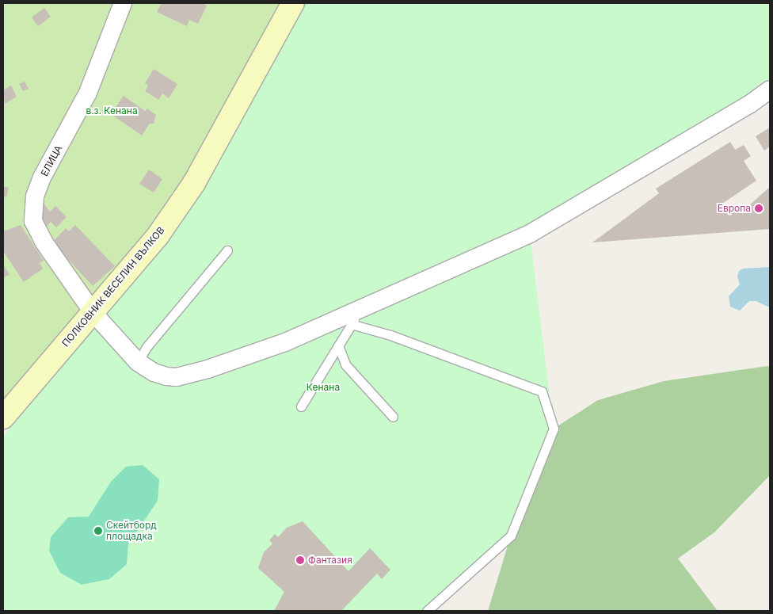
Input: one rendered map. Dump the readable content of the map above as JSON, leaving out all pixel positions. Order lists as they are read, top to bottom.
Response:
{
  "streets": {
    "main road": ["ПОЛКОВНИК ВЕСЕЛИН ВЪЛКОВ"],
    "street": ["ЕЛИЦА"]
  },
  "crossings": [
    ["ЕЛИЦА", "ПОЛКОВНИК ВЕСЕЛИН ВЪЛКОВ"]
  ],
  "parks": ["в.з. Кенана", "Кенана"],
  "places": ["Европа", "Скейтборд площадка", "Фантазия"]
}
